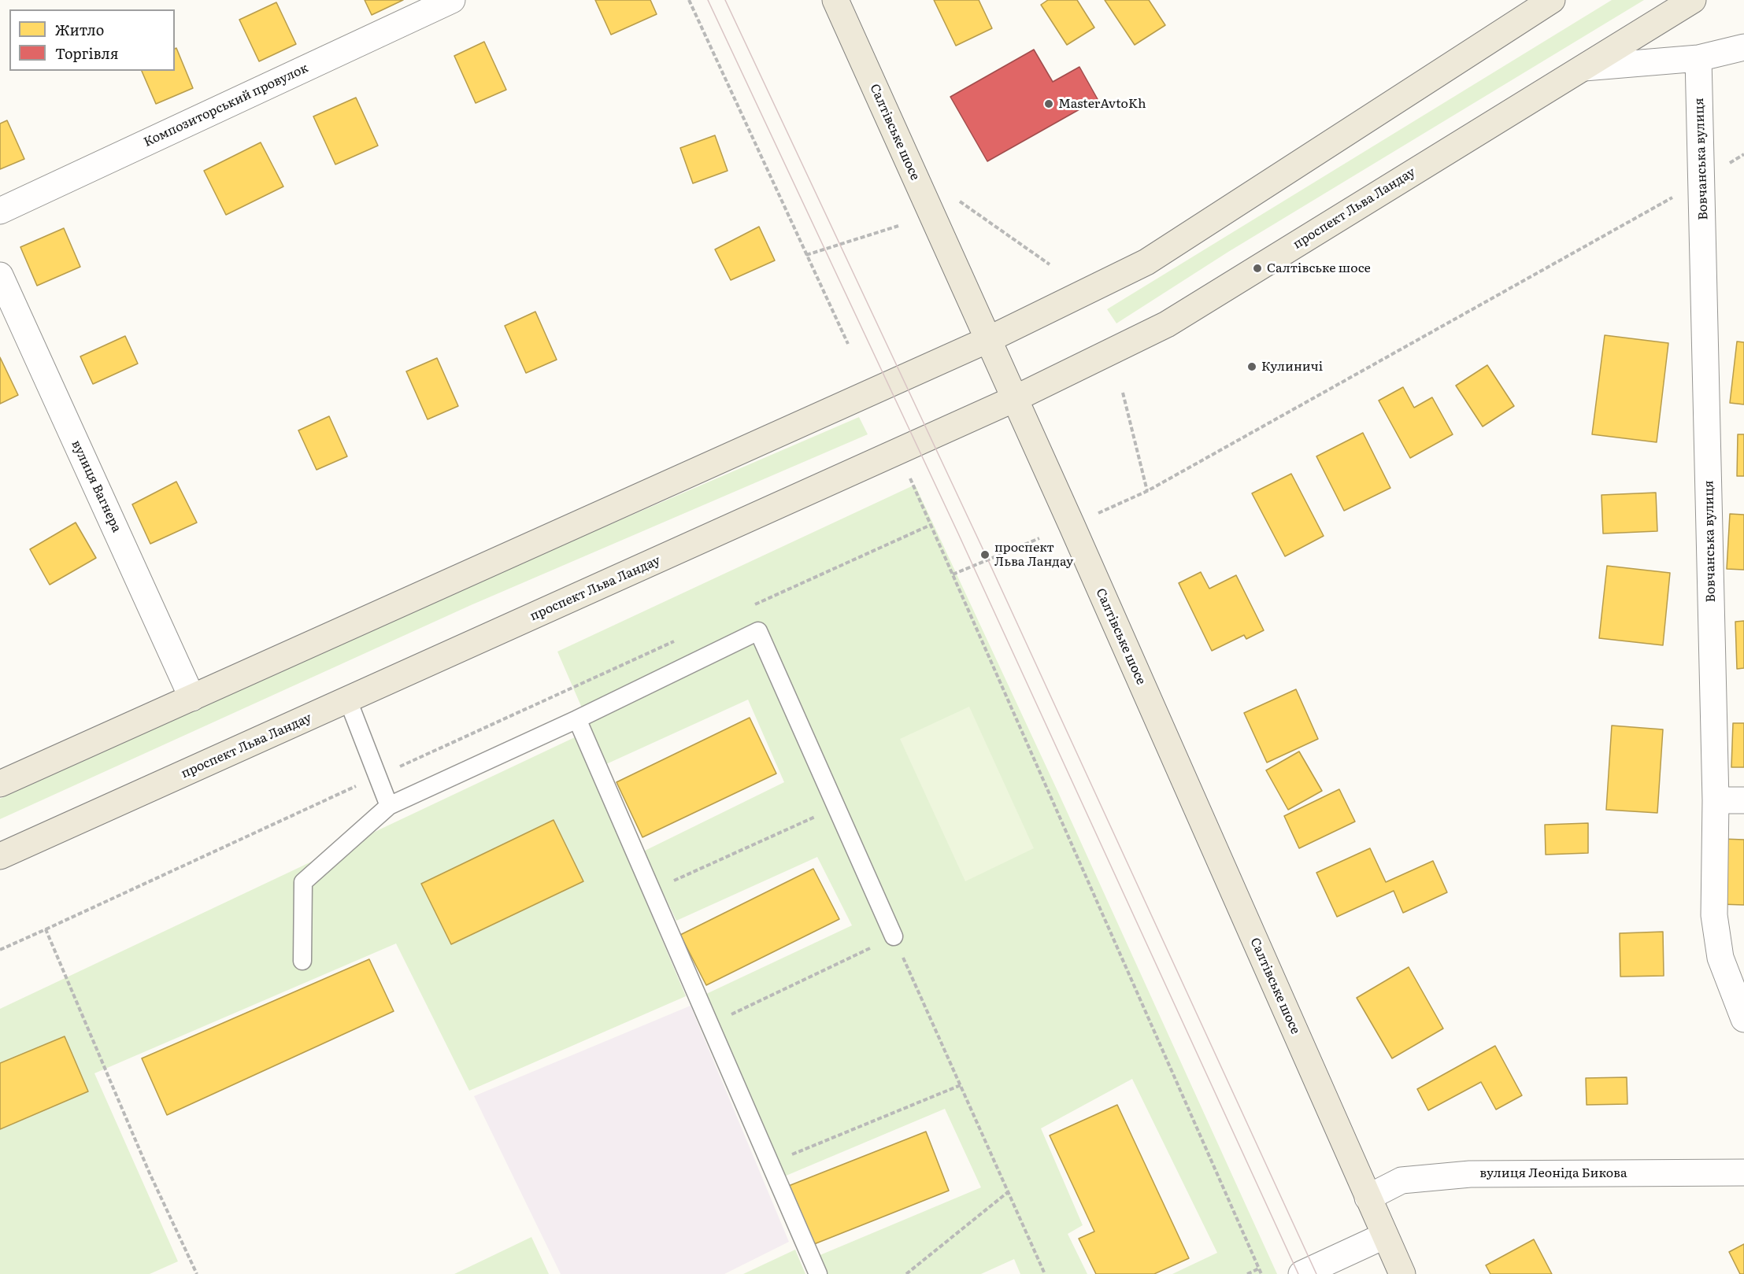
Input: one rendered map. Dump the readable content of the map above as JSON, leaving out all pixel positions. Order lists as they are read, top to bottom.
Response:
{
  "streets": {
    "main road": ["Салтівське шосе", "проспект Льва Ландау"],
    "street": [
      "Композиторський провулок",
      "Вовчанська вулиця",
      "вулиця Вагнера",
      "вулиця Леоніда Бикова"
    ]
  },
  "crossings": [
    ["Салтівське шосе", "проспект Льва Ландау"],
    ["Салтівське шосе", "вулиця Леоніда Бикова"]
  ],
  "places": [
    "MasterAvtoKh",
    "Салтівське шосе",
    "Кулиничі",
    "проспект Льва Ландау"
  ],
  "legend": ["Житло", "Торгівля"]
}
